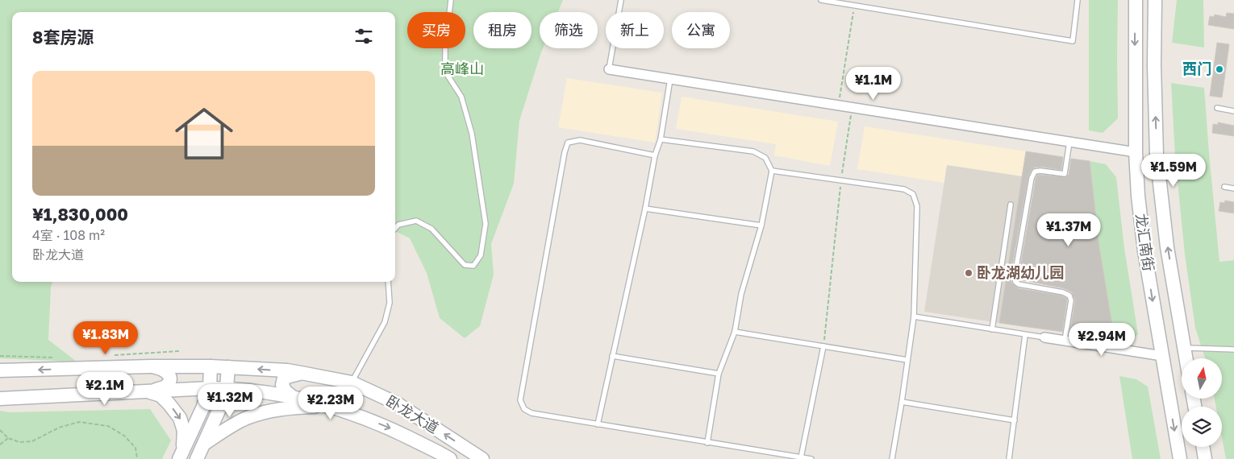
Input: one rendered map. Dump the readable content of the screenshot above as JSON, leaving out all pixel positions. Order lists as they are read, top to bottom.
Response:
{
  "streets": {
    "main road": ["龙汇南街", "卧龙大道"]
  },
  "parks": ["高峰山"],
  "places": ["西门", "卧龙湖幼儿园"],
  "north": "top",
  "page": {
    "chip": [
      "买房",
      "租房",
      "筛选",
      "新上",
      "公寓"
    ],
    "heading": "8套房源",
    "list": [
      {
        "name": "¥1,830,000",
        "note": "4室 · 108 m² · 卧龙大道"
      }
    ],
    "price": [
      "¥1.1M",
      "¥1.59M",
      "¥1.37M",
      "¥1.83M",
      "¥2.94M",
      "¥2.1M",
      "¥1.32M",
      "¥2.23M"
    ]
  }
}
